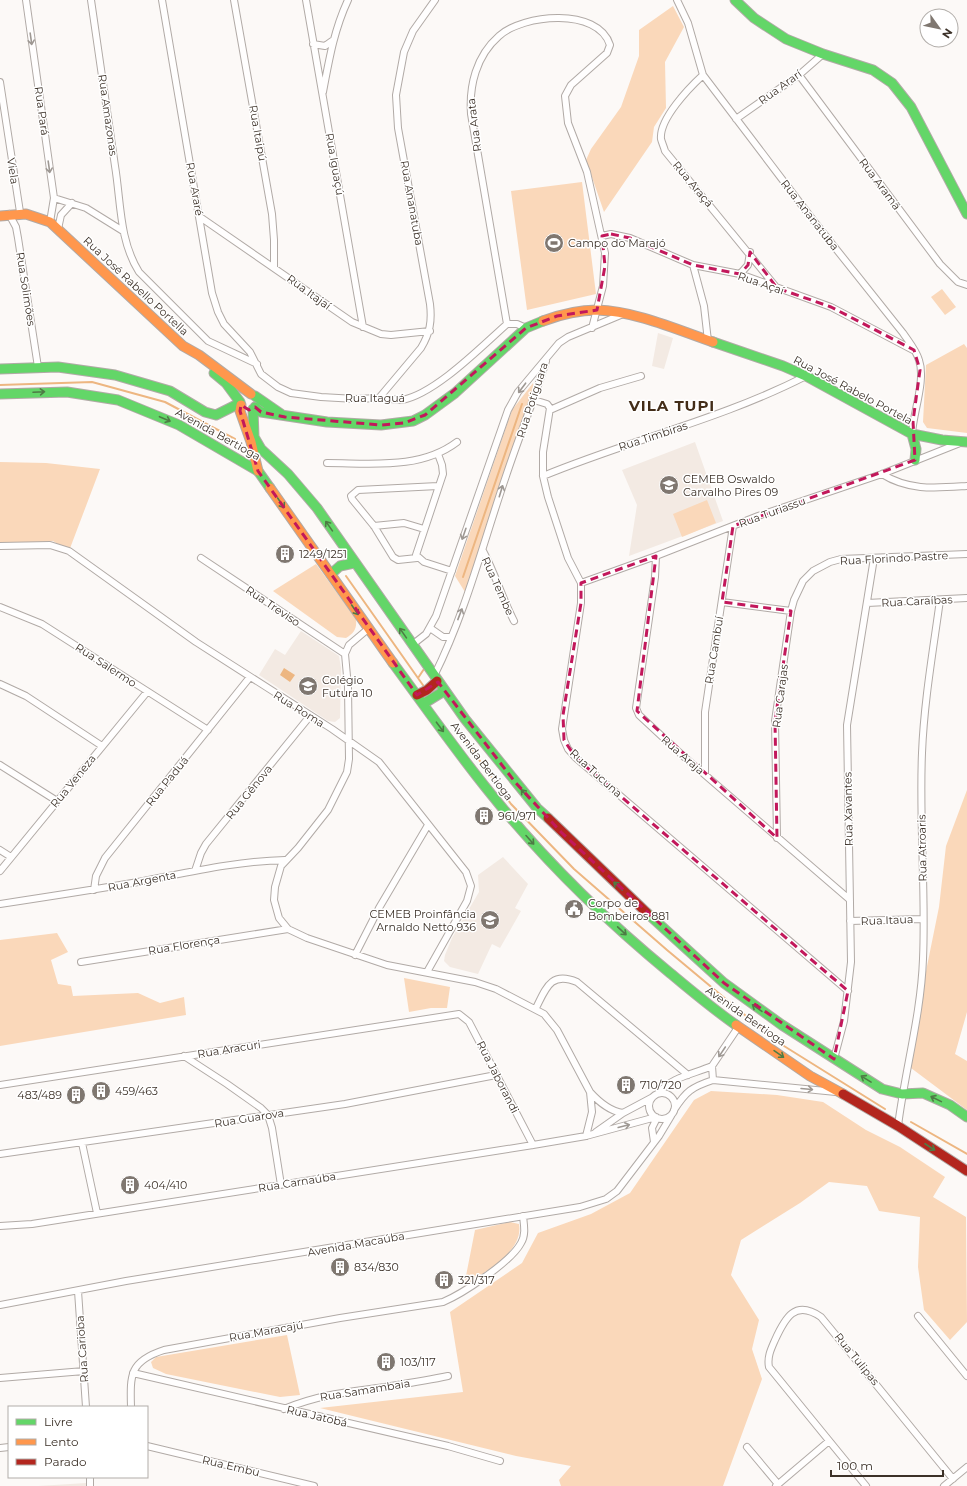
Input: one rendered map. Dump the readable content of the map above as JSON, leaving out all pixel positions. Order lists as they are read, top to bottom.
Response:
{
  "streets": {
    "street": [
      "Rua Ararí",
      "Rua Pará",
      "Rua Amazonas",
      "Rua Arata",
      "Rua Itaipú",
      "Rua Iguaçú",
      "Viela",
      "Rua Araçá",
      "Rua Aramã",
      "Rua Araré",
      "Rua Ananatuba",
      "Rua Açaí",
      "Rua José Rabello Portella",
      "Rua Solimões",
      "Rua Itajaí",
      "Rua José Rabelo Portela",
      "Rua Itaguá",
      "Rua Potiguara",
      "Avenida Bertioga",
      "Rua Timbiras",
      "Rua Turiassu",
      "Rua Florindo Pastre",
      "Rua Tembe",
      "Rua Caraíbas",
      "Rua Treviso",
      "Rua Cambuí",
      "Rua Salermo",
      "Rua Carajas",
      "Rua Roma",
      "Rua Araja",
      "Rua Tucuna",
      "Rua Veneza",
      "Rua Paduá",
      "Rua Gênova",
      "Rua Xavantes",
      "Rua Atroaris",
      "Rua Argenta",
      "Rua Itaua",
      "Rua Florença",
      "Rua Aracuri",
      "Rua Jaborandi",
      "Rua Guarova",
      "Rua Carnaúba",
      "Avenida Macaúba",
      "Rua Maracajú",
      "Rua Carioba",
      "Rua Tulipas",
      "Rua Samambaia",
      "Rua Jatobá",
      "Rua Embu"
    ]
  },
  "crossings": [
    ["Rua Ararí", "Rua Aramã"],
    ["Rua Ararí", "Rua Ananatuba"],
    ["Rua Pará", "Rua José Rabello Portella"],
    ["Rua Amazonas", "Rua Araré"],
    ["Rua Amazonas", "Rua Itaguá"],
    ["Rua Arata", "Rua Açaí"],
    ["Rua Arata", "Rua José Rabelo Portela"],
    ["Rua Arata", "Rua Itaguá"],
    ["Rua Itaipú", "Rua Itajaí"],
    ["Rua Iguaçú", "Rua Itajaí"],
    ["Viela", "Rua José Rabello Portella"],
    ["Rua Araçá", "Rua Ananatuba"],
    ["Rua Araçá", "Rua Açaí"],
    ["Rua Araré", "Rua Itajaí"],
    ["Rua Araré", "Rua Itaguá"],
    ["Rua Ananatuba", "Rua Açaí"],
    ["Rua Ananatuba", "Rua Itajaí"],
    ["Rua Ananatuba", "Rua José Rabelo Portela"],
    ["Rua Ananatuba", "Rua Itaguá"],
    ["Rua José Rabello Portella", "Rua Solimões"],
    ["Rua José Rabello Portella", "Rua José Rabelo Portela"],
    ["Rua José Rabello Portella", "Avenida Bertioga"],
    ["Rua Solimões", "Avenida Bertioga"],
    ["Rua José Rabelo Portela", "Avenida Bertioga"],
    ["Rua José Rabelo Portela", "Rua Timbiras"],
    ["Rua José Rabelo Portela", "Rua Turiassu"],
    ["Rua Potiguara", "Avenida Bertioga"],
    ["Rua Potiguara", "Rua Tembe"],
    ["Avenida Bertioga", "Rua Xavantes"],
    ["Avenida Bertioga", "Rua Atroaris"],
    ["Rua Timbiras", "Rua Tucuna"],
    ["Rua Turiassu", "Rua Cambuí"],
    ["Rua Turiassu", "Rua Araja"],
    ["Rua Turiassu", "Rua Tucuna"],
    ["Rua Florindo Pastre", "Rua Carajas"],
    ["Rua Florindo Pastre", "Rua Xavantes"],
    ["Rua Caraíbas", "Rua Xavantes"],
    ["Rua Caraíbas", "Rua Atroaris"],
    ["Rua Cambuí", "Rua Araja"],
    ["Rua Salermo", "Rua Veneza"],
    ["Rua Salermo", "Rua Paduá"],
    ["Rua Carajas", "Rua Araja"],
    ["Rua Roma", "Rua Paduá"],
    ["Rua Roma", "Rua Gênova"],
    ["Rua Araja", "Rua Xavantes"],
    ["Rua Tucuna", "Rua Xavantes"],
    ["Rua Paduá", "Rua Argenta"],
    ["Rua Gênova", "Rua Argenta"],
    ["Rua Xavantes", "Rua Itaua"],
    ["Rua Atroaris", "Rua Itaua"],
    ["Rua Aracuri", "Rua Jaborandi"],
    ["Rua Jaborandi", "Rua Guarova"],
    ["Rua Jaborandi", "Rua Carnaúba"],
    ["Rua Carnaúba", "Avenida Macaúba"],
    ["Avenida Macaúba", "Rua Maracajú"],
    ["Avenida Macaúba", "Rua Carioba"],
    ["Rua Maracajú", "Rua Jatobá"],
    ["Rua Samambaia", "Rua Jatobá"]
  ],
  "one_way": ["Rua Pará"],
  "districts": ["VILA TUPI"],
  "places": {
    "sports": ["Campo do Marajó"],
    "school or university": ["CEMEB Oswaldo Carvalho Pires 09", "Colégio Futura 10", "CEMEB Proinfância Arnaldo Netto 936"],
    "building": [
      "1249/1251",
      "961/971",
      "710/720",
      "459/463",
      "483/489",
      "404/410",
      "834/830",
      "321/317",
      "103/117"
    ],
    "public building": ["Corpo de Bombeiros 881"]
  },
  "legend": ["Livre", "Lento", "Parado"],
  "scale_bar": "100 m",
  "north": "bottom right"
}
